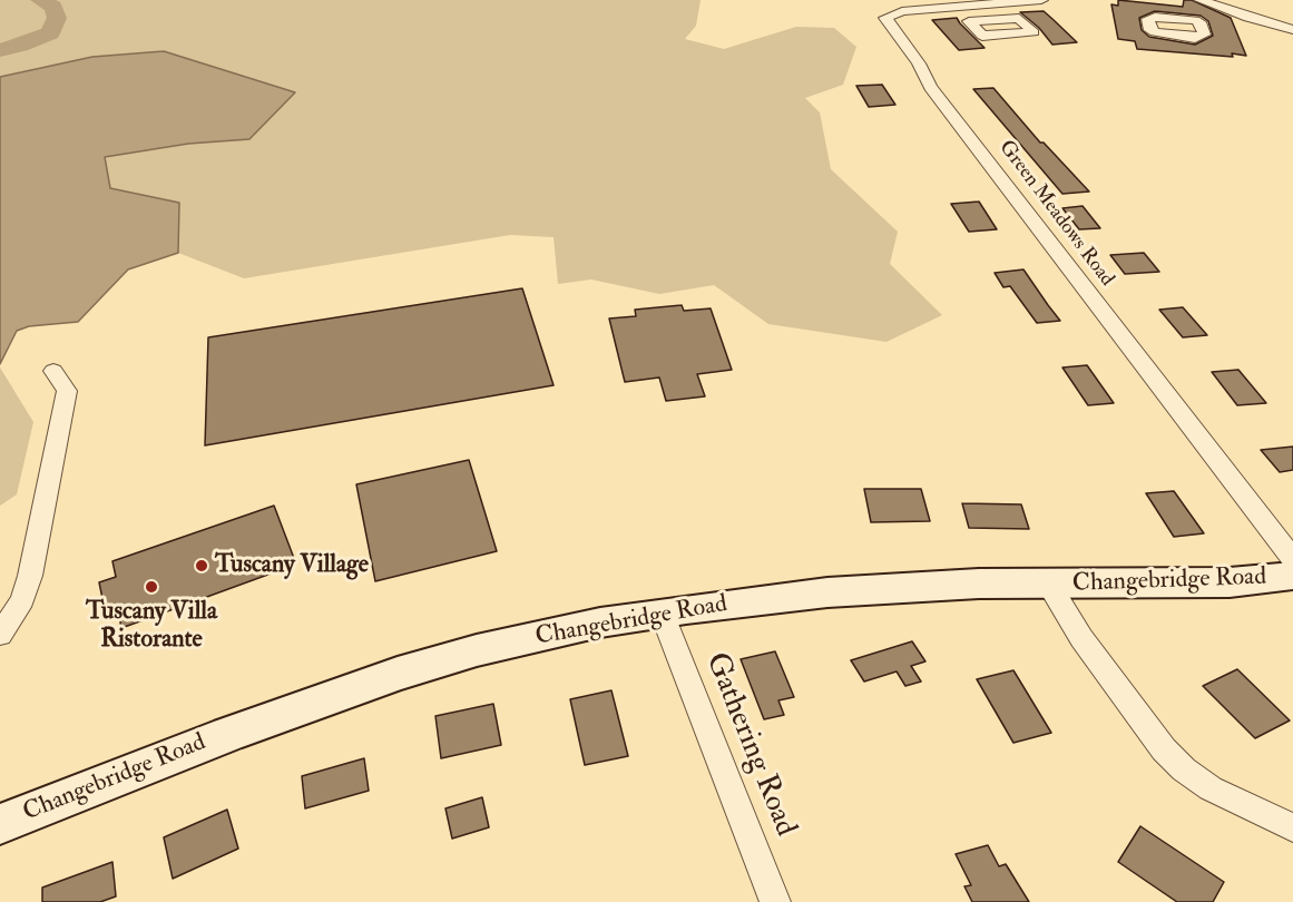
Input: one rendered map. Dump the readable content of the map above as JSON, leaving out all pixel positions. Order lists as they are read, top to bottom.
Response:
{
  "streets": {
    "main road": ["Changebridge Road"],
    "street": ["Green Meadows Road", "Gathering Road"]
  },
  "crossings": [
    ["Changebridge Road", "Gathering Road"]
  ],
  "places": ["Tuscany Village", "Tuscany Villa Ristorante"]
}
